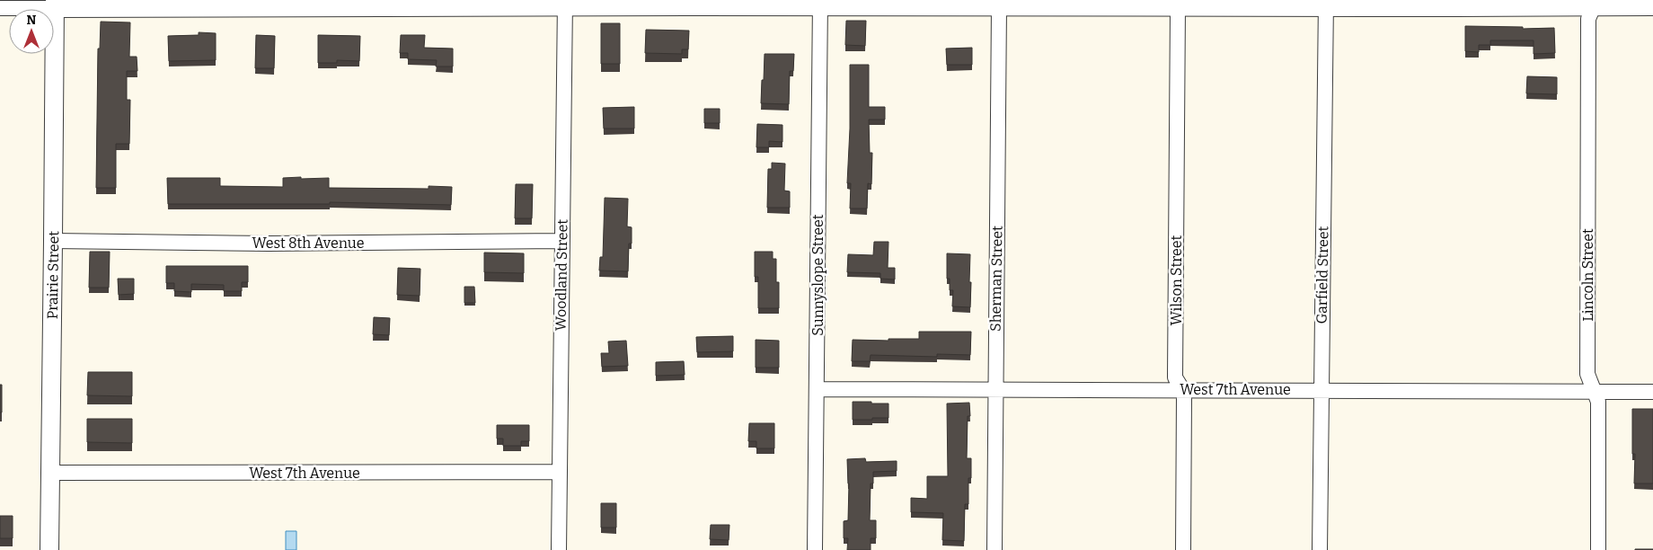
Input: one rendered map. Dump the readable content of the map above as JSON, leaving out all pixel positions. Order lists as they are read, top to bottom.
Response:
{
  "streets": {
    "street": [
      "West 8th Avenue",
      "Prairie Street",
      "Woodland Street",
      "Sunnyslope Street",
      "Garfield Street",
      "Lincoln Street",
      "Sherman Street",
      "Wilson Street",
      "West 7th Avenue"
    ]
  },
  "crossings": [
    ["West 8th Avenue", "Prairie Street"],
    ["West 8th Avenue", "Woodland Street"],
    ["Prairie Street", "West 7th Avenue"],
    ["Woodland Street", "West 7th Avenue"],
    ["Sunnyslope Street", "West 7th Avenue"],
    ["Garfield Street", "West 7th Avenue"],
    ["Lincoln Street", "West 7th Avenue"],
    ["Sherman Street", "West 7th Avenue"],
    ["Wilson Street", "West 7th Avenue"]
  ],
  "north": "top"
}
